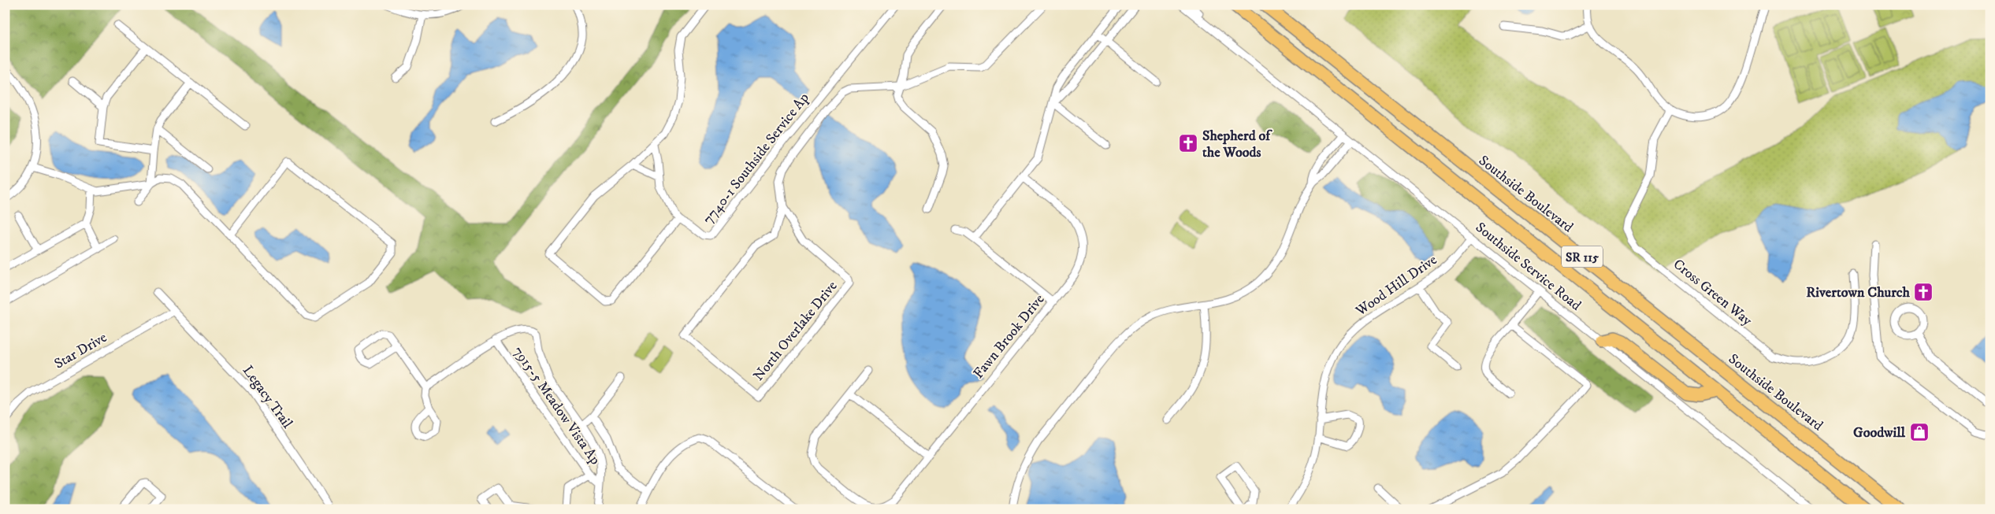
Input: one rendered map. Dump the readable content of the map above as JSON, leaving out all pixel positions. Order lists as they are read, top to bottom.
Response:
{
  "streets": {
    "highway": ["Southside Boulevard", "SR 115"],
    "street": [
      "7740-1 Southside Service Ap",
      "Southside Service Road",
      "Wood Hill Drive",
      "Cross Green Way",
      "North Overlake Drive",
      "Fawn Brook Drive",
      "Star Drive",
      "Legacy Trail",
      "7915-5 Meadow Vista Ap"
    ]
  },
  "crossings": [
    ["Southside Service Road", "Wood Hill Drive"],
    ["Star Drive", "Legacy Trail"]
  ],
  "places": {
    "church": ["Shepherd of the Woods", "Rivertown Church"],
    "shop": ["Goodwill"]
  }
}
